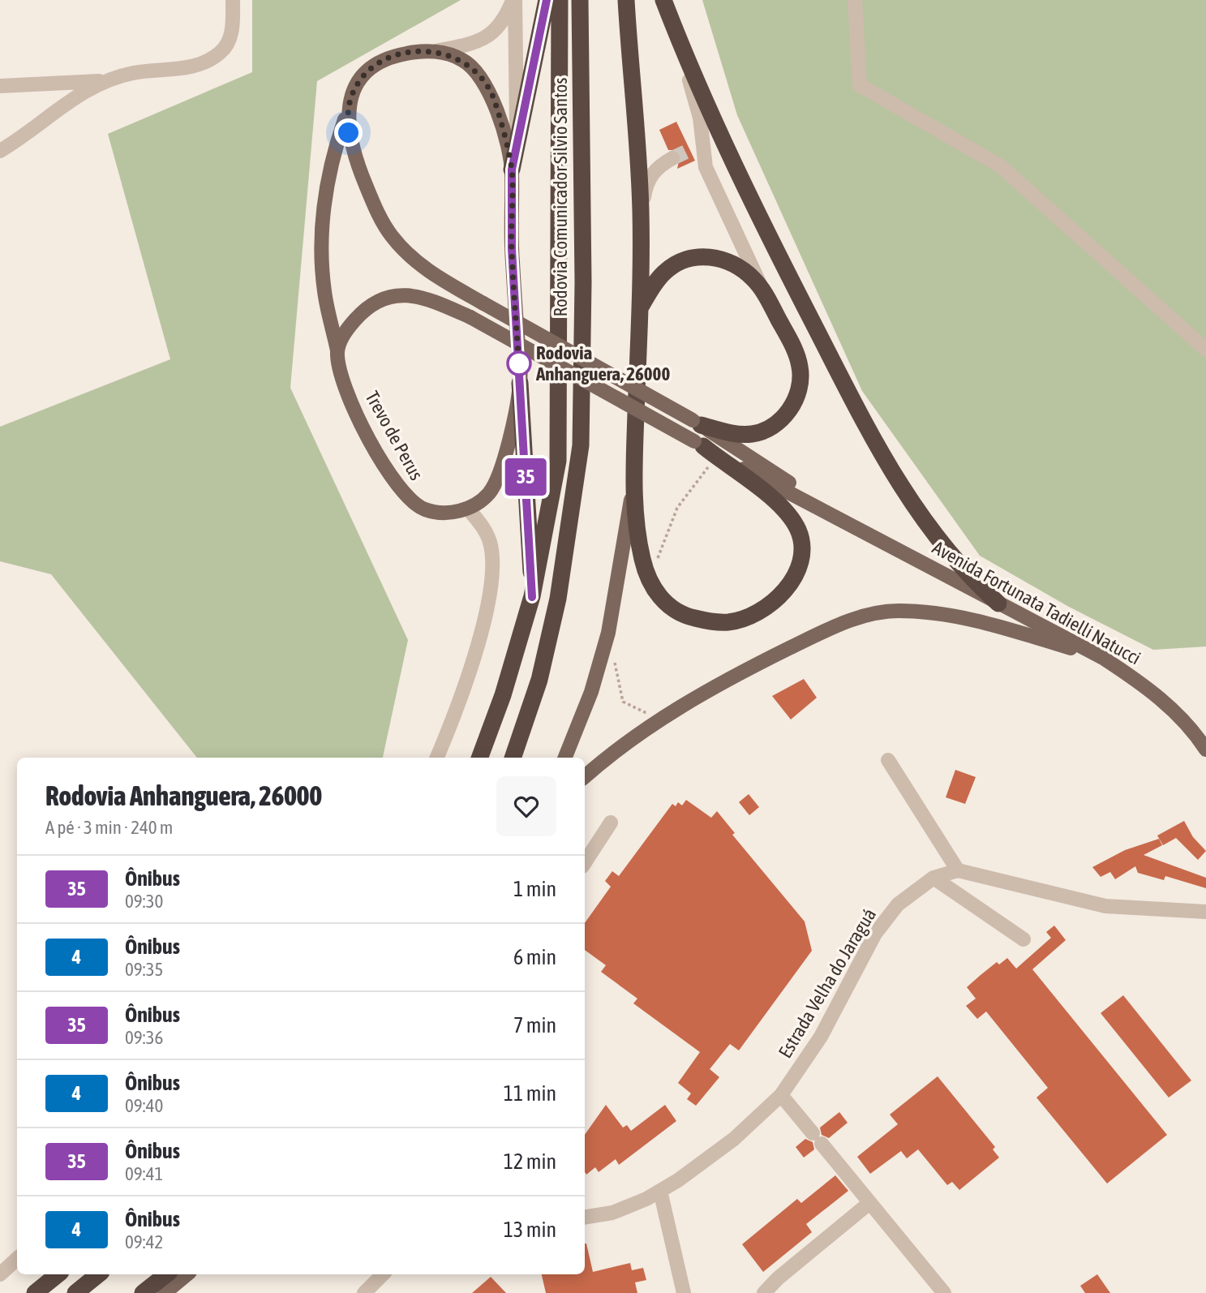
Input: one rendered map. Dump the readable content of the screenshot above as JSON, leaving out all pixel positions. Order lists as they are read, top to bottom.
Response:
{
  "streets": {
    "highway": ["Rodovia Comunicador Silvio Santos"],
    "main road": ["Trevo de Perus", "Avenida Fortunata Tadielli Natucci"],
    "street": ["Estrada Velha do Jaraguá"]
  },
  "crossings": [
    ["Trevo de Perus", "Avenida Fortunata Tadielli Natucci"]
  ],
  "places": ["Rodovia Anhanguera, 26000"],
  "lines": ["bus line 35"],
  "page": {
    "on_map": "35",
    "heading": ["Rodovia Anhanguera, 26000", "A pé · 3 min · 240 m"],
    "list": [
      {
        "mark": "35",
        "name": "Ônibus",
        "note": "09:30",
        "value": "1 min"
      },
      {
        "mark": "4",
        "name": "Ônibus",
        "note": "09:35",
        "value": "6 min"
      },
      {
        "mark": "35",
        "name": "Ônibus",
        "note": "09:36",
        "value": "7 min"
      },
      {
        "mark": "4",
        "name": "Ônibus",
        "note": "09:40",
        "value": "11 min"
      },
      {
        "mark": "35",
        "name": "Ônibus",
        "note": "09:41",
        "value": "12 min"
      },
      {
        "mark": "4",
        "name": "Ônibus",
        "note": "09:42",
        "value": "13 min"
      }
    ]
  }
}
